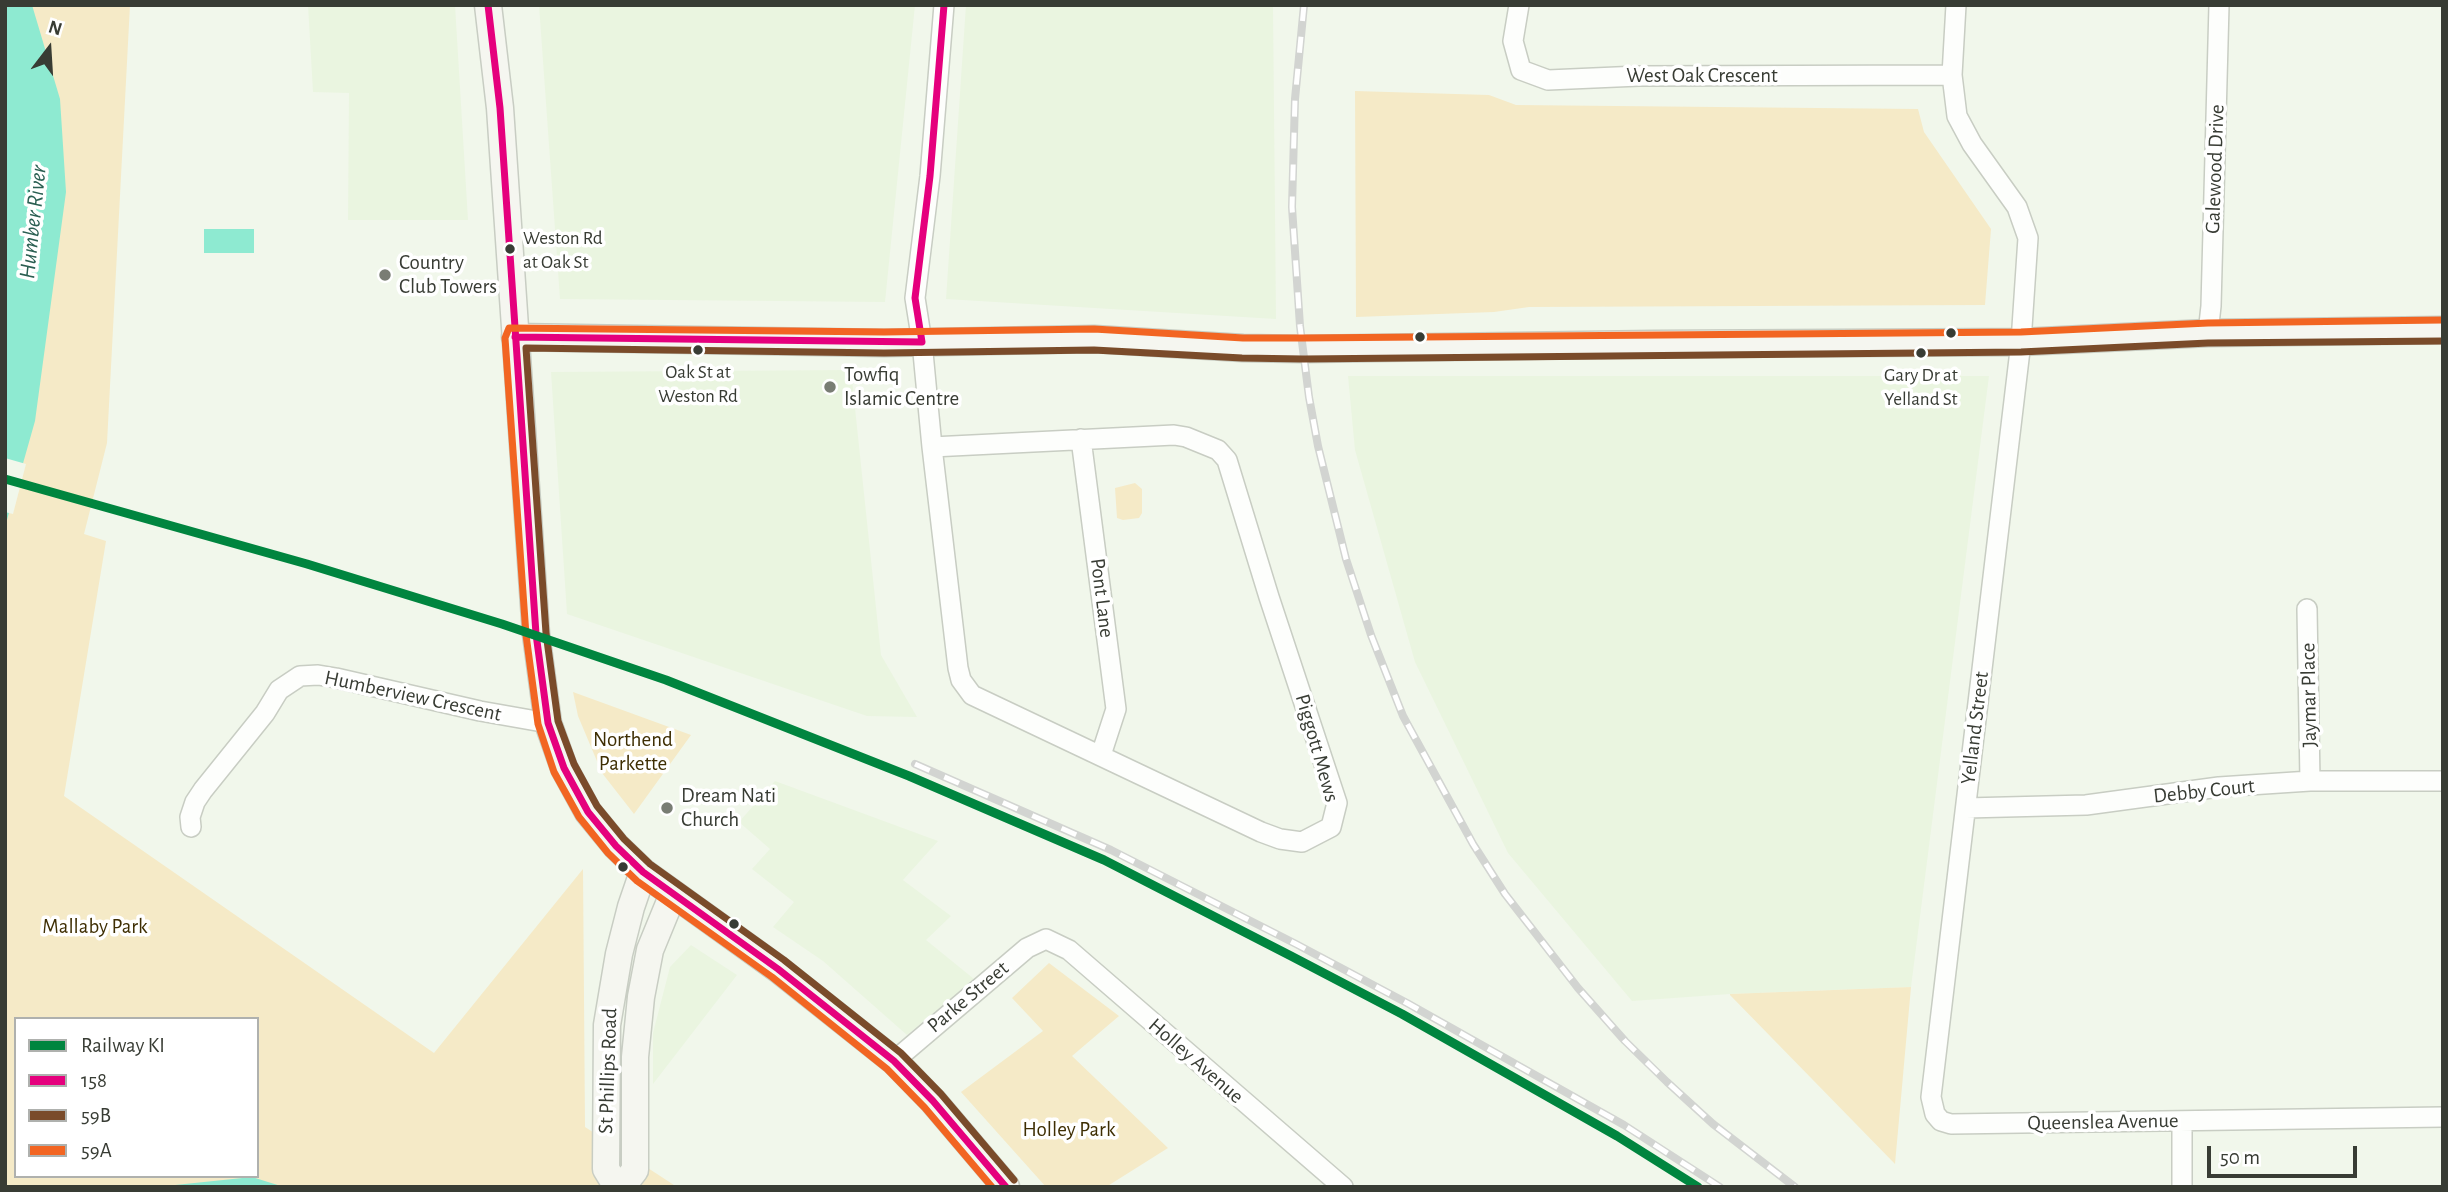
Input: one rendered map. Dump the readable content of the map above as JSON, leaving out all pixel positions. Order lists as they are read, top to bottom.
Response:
{
  "streets": {
    "main road": ["St Phillips Road"],
    "street": [
      "West Oak Crescent",
      "Galewood Drive",
      "Pont Lane",
      "Jaymar Place",
      "Humberview Crescent",
      "Yelland Street",
      "Piggott Mews",
      "Debby Court",
      "Parke Street",
      "Holley Avenue",
      "Queenslea Avenue"
    ]
  },
  "crossings": [
    ["West Oak Crescent", "Yelland Street"],
    ["Pont Lane", "Piggott Mews"],
    ["Jaymar Place", "Debby Court"],
    ["Yelland Street", "Debby Court"],
    ["Yelland Street", "Queenslea Avenue"],
    ["Parke Street", "Holley Avenue"]
  ],
  "water": ["Humber River"],
  "parks": ["Northend Parkette", "Mallaby Park", "Holley Park"],
  "places": [
    "Weston Rd at Oak St",
    "Country Club Towers",
    "Oak St at Weston Rd",
    "Gary Dr at Yelland St",
    "Towfiq Islamic Centre",
    "Dream Nati Church"
  ],
  "lines": [
    "transit line 158",
    "transit line 59A",
    "transit line 59B",
    "rail line KI"
  ],
  "legend": [
    "Railway KI",
    "158",
    "59B",
    "59A"
  ],
  "scale_bar": "50 m",
  "north": "top"
}
